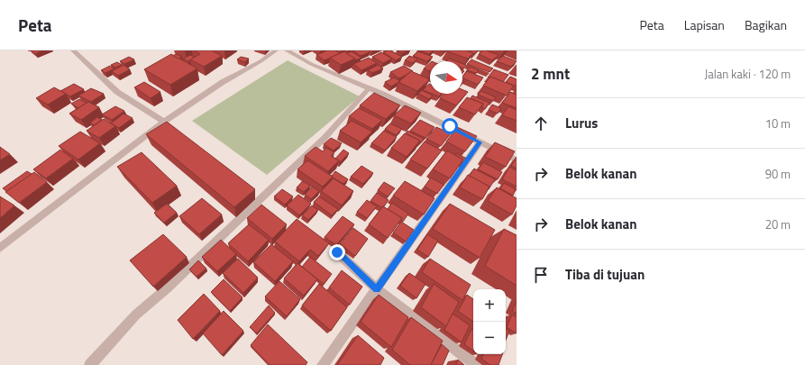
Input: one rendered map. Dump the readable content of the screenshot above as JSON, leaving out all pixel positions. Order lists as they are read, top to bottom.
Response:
{
  "north": "right",
  "page": {
    "header": "Peta",
    "nav": ["Peta", "Lapisan", "Bagikan"],
    "heading": ["2 mnt", "Jalan kaki · 120 m"],
    "list": [
      ["Lurus", "10 m"],
      ["Belok kanan", "90 m"],
      ["Belok kanan", "20 m"],
      "Tiba di tujuan"
    ],
    "map_buttons": ["+", "−"]
  }
}
